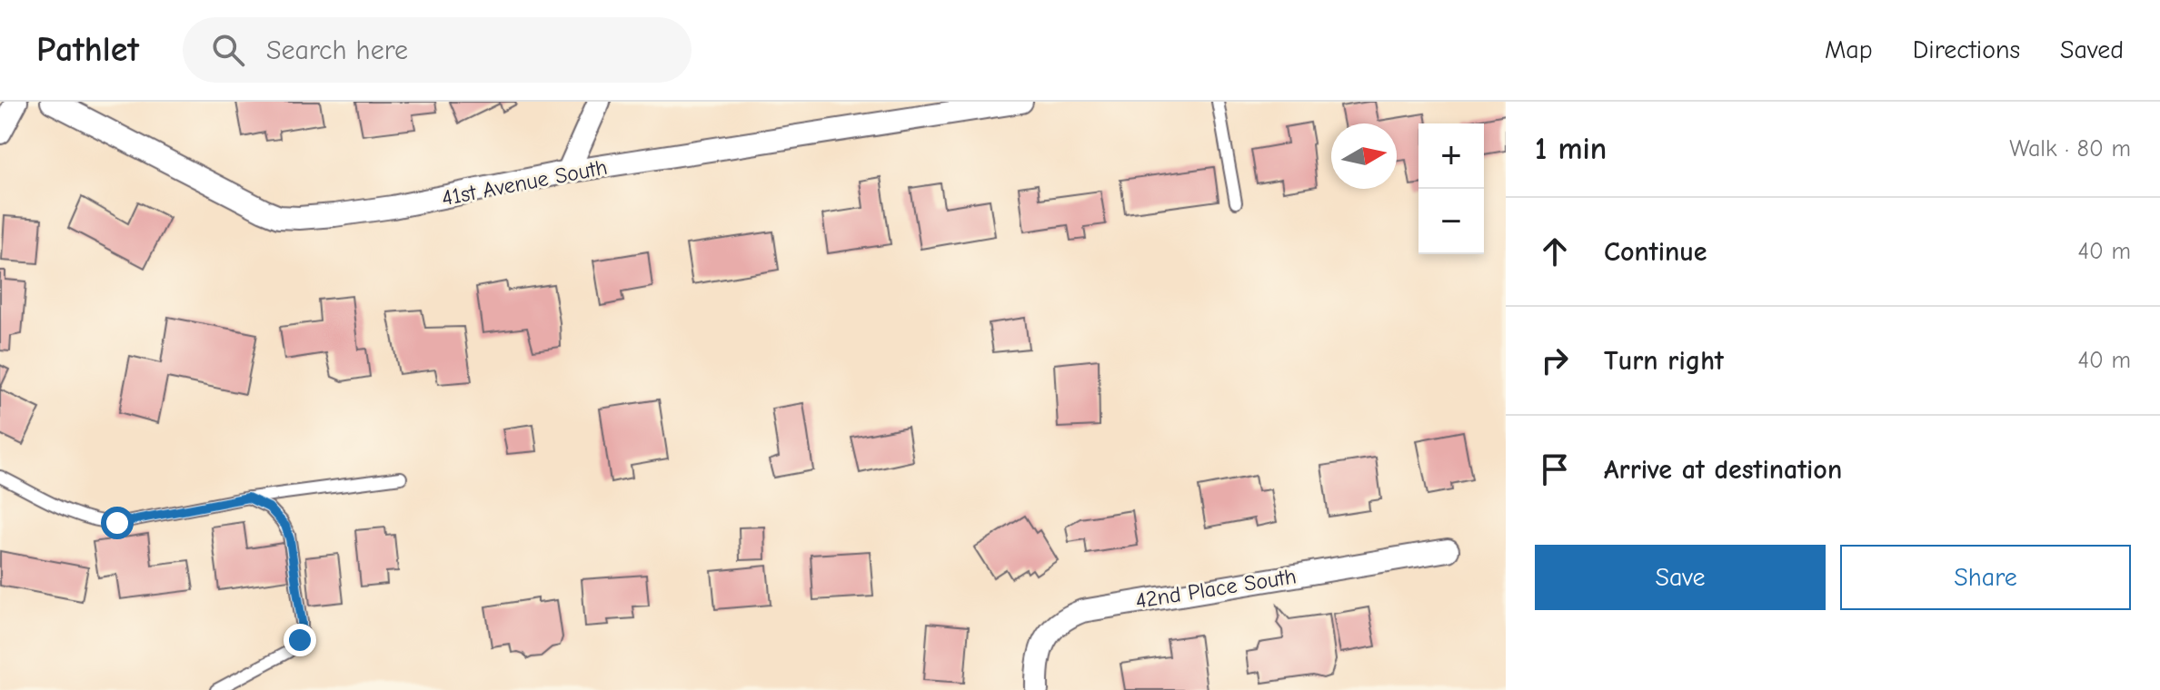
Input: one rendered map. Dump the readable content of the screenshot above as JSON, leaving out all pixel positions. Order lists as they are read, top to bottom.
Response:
{
  "streets": {
    "street": ["41st Avenue South", "42nd Place South"]
  },
  "north": "right",
  "page": {
    "header": "Pathlet",
    "search": "Search here",
    "nav": ["Map", "Directions", "Saved"],
    "heading": ["1 min", "Walk · 80 m"],
    "map_buttons": ["+", "−"],
    "list": [
      ["Continue", "40 m"],
      ["Turn right", "40 m"],
      "Arrive at destination"
    ],
    "buttons": ["Save", "Share"]
  }
}
